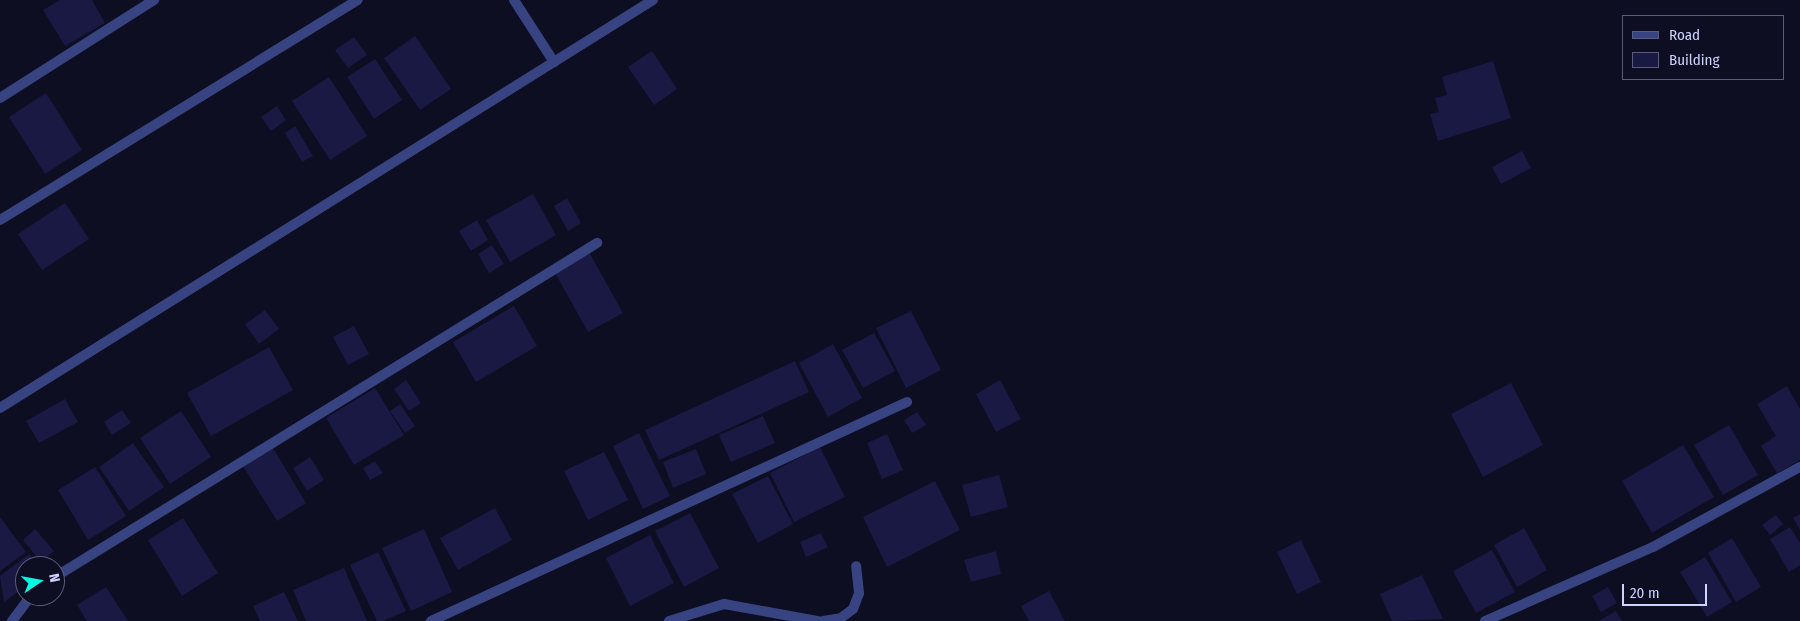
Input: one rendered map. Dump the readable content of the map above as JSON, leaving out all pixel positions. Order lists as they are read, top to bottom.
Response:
{
  "legend": ["Road", "Building"],
  "scale_bar": "20 m",
  "north": "right"
}
